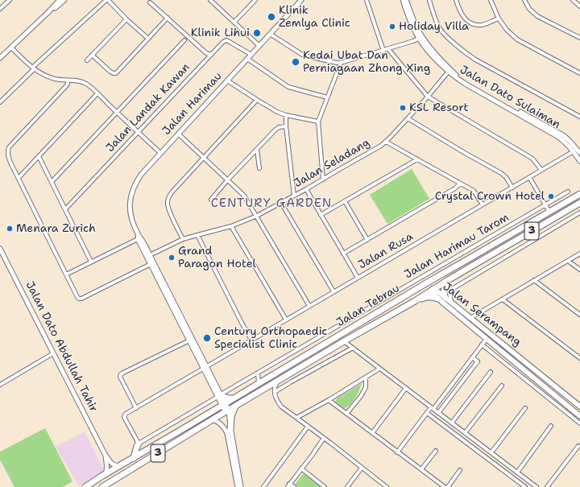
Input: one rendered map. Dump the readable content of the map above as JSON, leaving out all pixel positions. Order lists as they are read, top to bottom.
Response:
{
  "streets": {
    "highway": ["3", "Jalan Tebrau"],
    "main road": ["Jalan Serampang"],
    "street": [
      "Jalan Dato Sulaiman",
      "Jalan Harimau",
      "Jalan Landak Kawan",
      "Jalan Seladang",
      "Jalan Harimau Tarom",
      "Jalan Rusa",
      "Jalan Dato Abdullah Tahir"
    ]
  },
  "crossings": [
    ["Jalan Dato Sulaiman", "Jalan Seladang"],
    ["Jalan Dato Sulaiman", "Jalan Rusa"],
    ["Jalan Harimau", "Jalan Landak Kawan"],
    ["Jalan Harimau", "Jalan Seladang"],
    ["Jalan Harimau", "Jalan Harimau Tarom"],
    ["Jalan Harimau", "Jalan Rusa"],
    ["Jalan Harimau", "Jalan Tebrau"],
    ["Jalan Harimau Tarom", "Jalan Rusa"],
    ["Jalan Tebrau", "Jalan Serampang"],
    ["Jalan Tebrau", "Jalan Dato Abdullah Tahir"]
  ],
  "districts": ["CENTURY GARDEN"],
  "places": [
    "Klinik Zemlya Clinic",
    "Holiday Villa",
    "Klinik Lihui",
    "Kedai Ubat Dan Perniagaan Zhong Xing",
    "KSL Resort",
    "Crystal Crown Hotel",
    "Menara Zurich",
    "Grand Paragon Hotel",
    "Century Orthopaedic Specialist Clinic"
  ]
}
